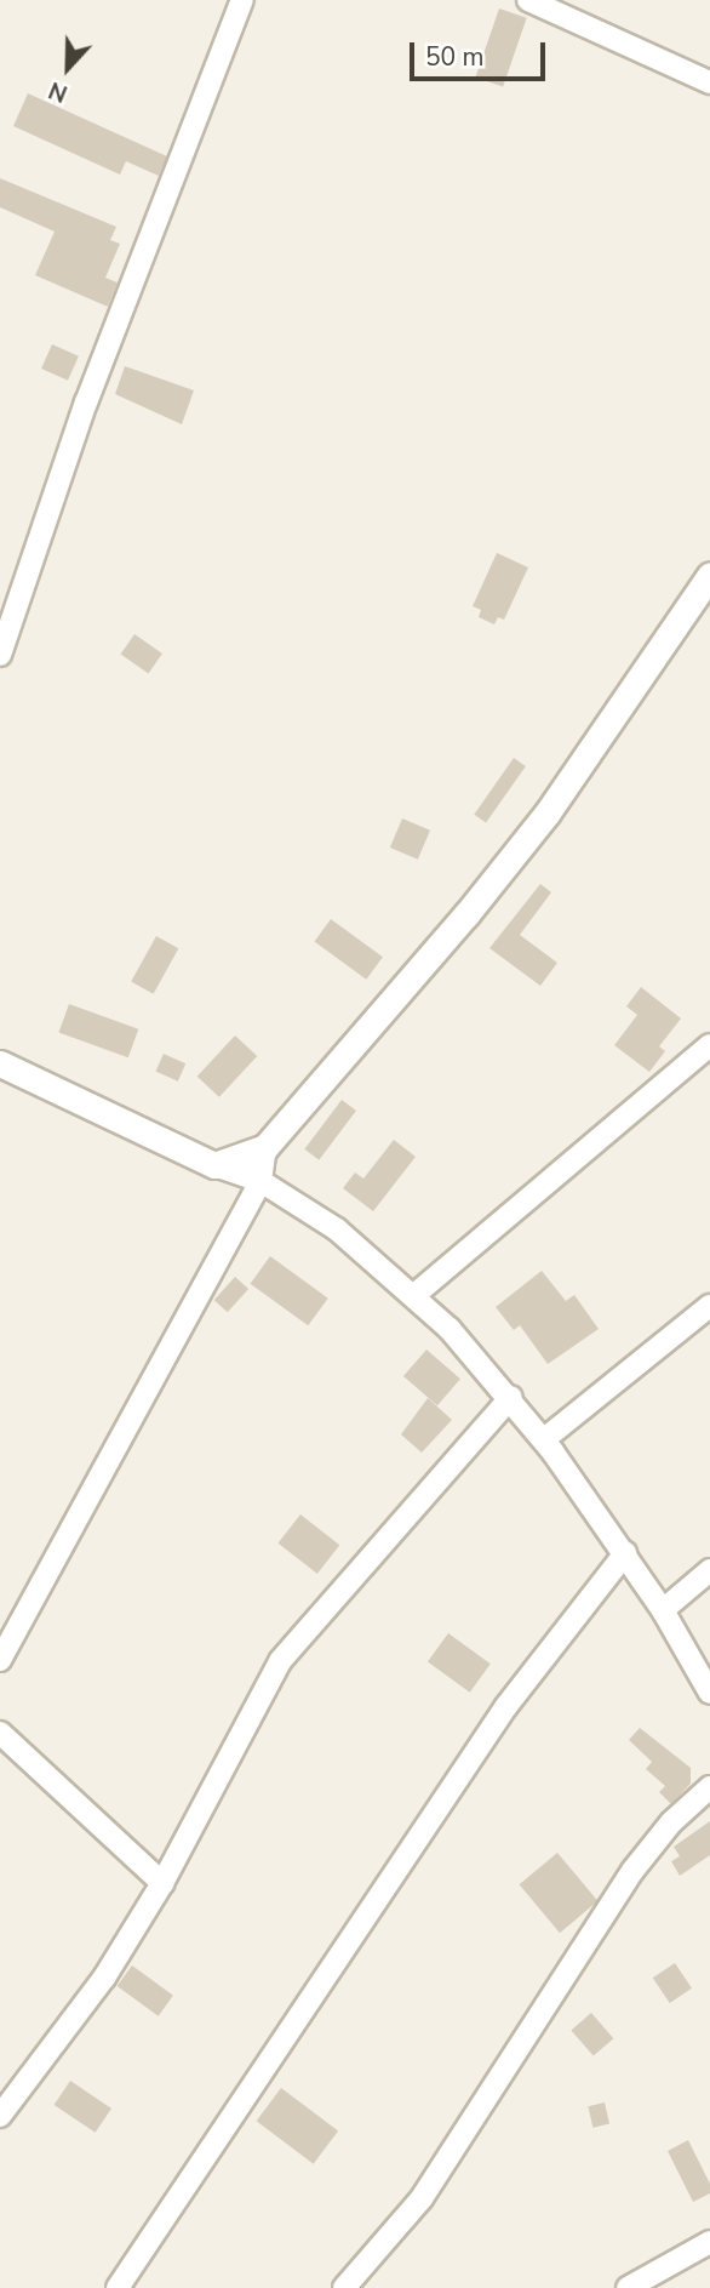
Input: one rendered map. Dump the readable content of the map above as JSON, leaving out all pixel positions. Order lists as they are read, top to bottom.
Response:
{
  "scale_bar": "50 m",
  "north": "bottom"
}
